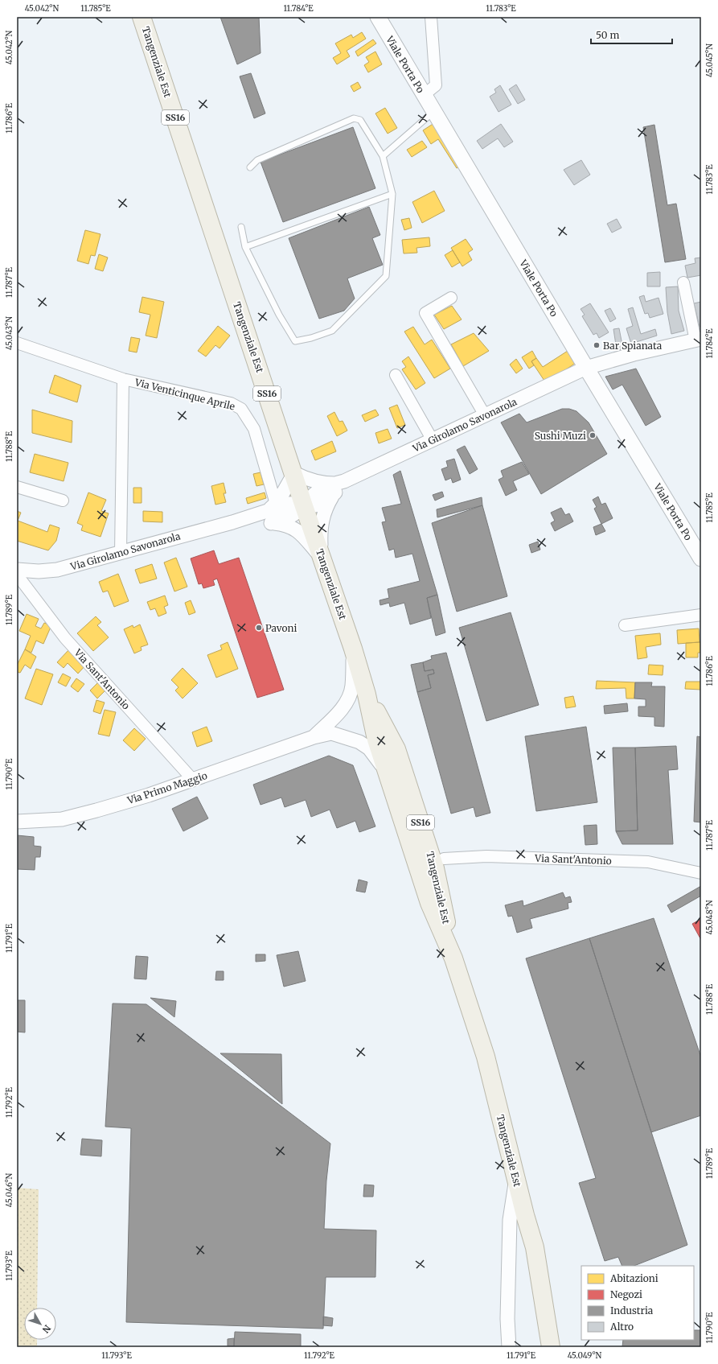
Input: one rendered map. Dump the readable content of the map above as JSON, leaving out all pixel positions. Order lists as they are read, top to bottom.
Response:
{
  "streets": {
    "main road": ["Tangenziale Est", "Viale Porta Po", "SS16"],
    "street": [
      "Via Venticinque Aprile",
      "Via Girolamo Savonarola",
      "Via Sant'Antonio",
      "Via Primo Maggio"
    ]
  },
  "crossings": [
    ["Tangenziale Est", "Via Girolamo Savonarola"],
    ["Tangenziale Est", "Via Primo Maggio"],
    ["Viale Porta Po", "Via Girolamo Savonarola"],
    ["Via Venticinque Aprile", "Via Girolamo Savonarola"],
    ["Via Sant'Antonio", "Via Primo Maggio"]
  ],
  "places": ["Bar Spianata", "Sushi Muzi", "Pavoni"],
  "legend": [
    "Abitazioni",
    "Negozi",
    "Industria",
    "Altro"
  ],
  "scale_bar": "50 m",
  "north": "bottom right",
  "coordinates": [
    "45.042°N",
    "11.785°E",
    "11.784°E",
    "11.783°E",
    "45.045°N",
    "11.786°E",
    "11.787°E",
    "45.043°N",
    "11.788°E",
    "11.789°E",
    "11.790°E",
    "45.048°N",
    "11.791°E",
    "11.792°E",
    "45.046°N",
    "11.793°E",
    "45.049°N"
  ]
}
